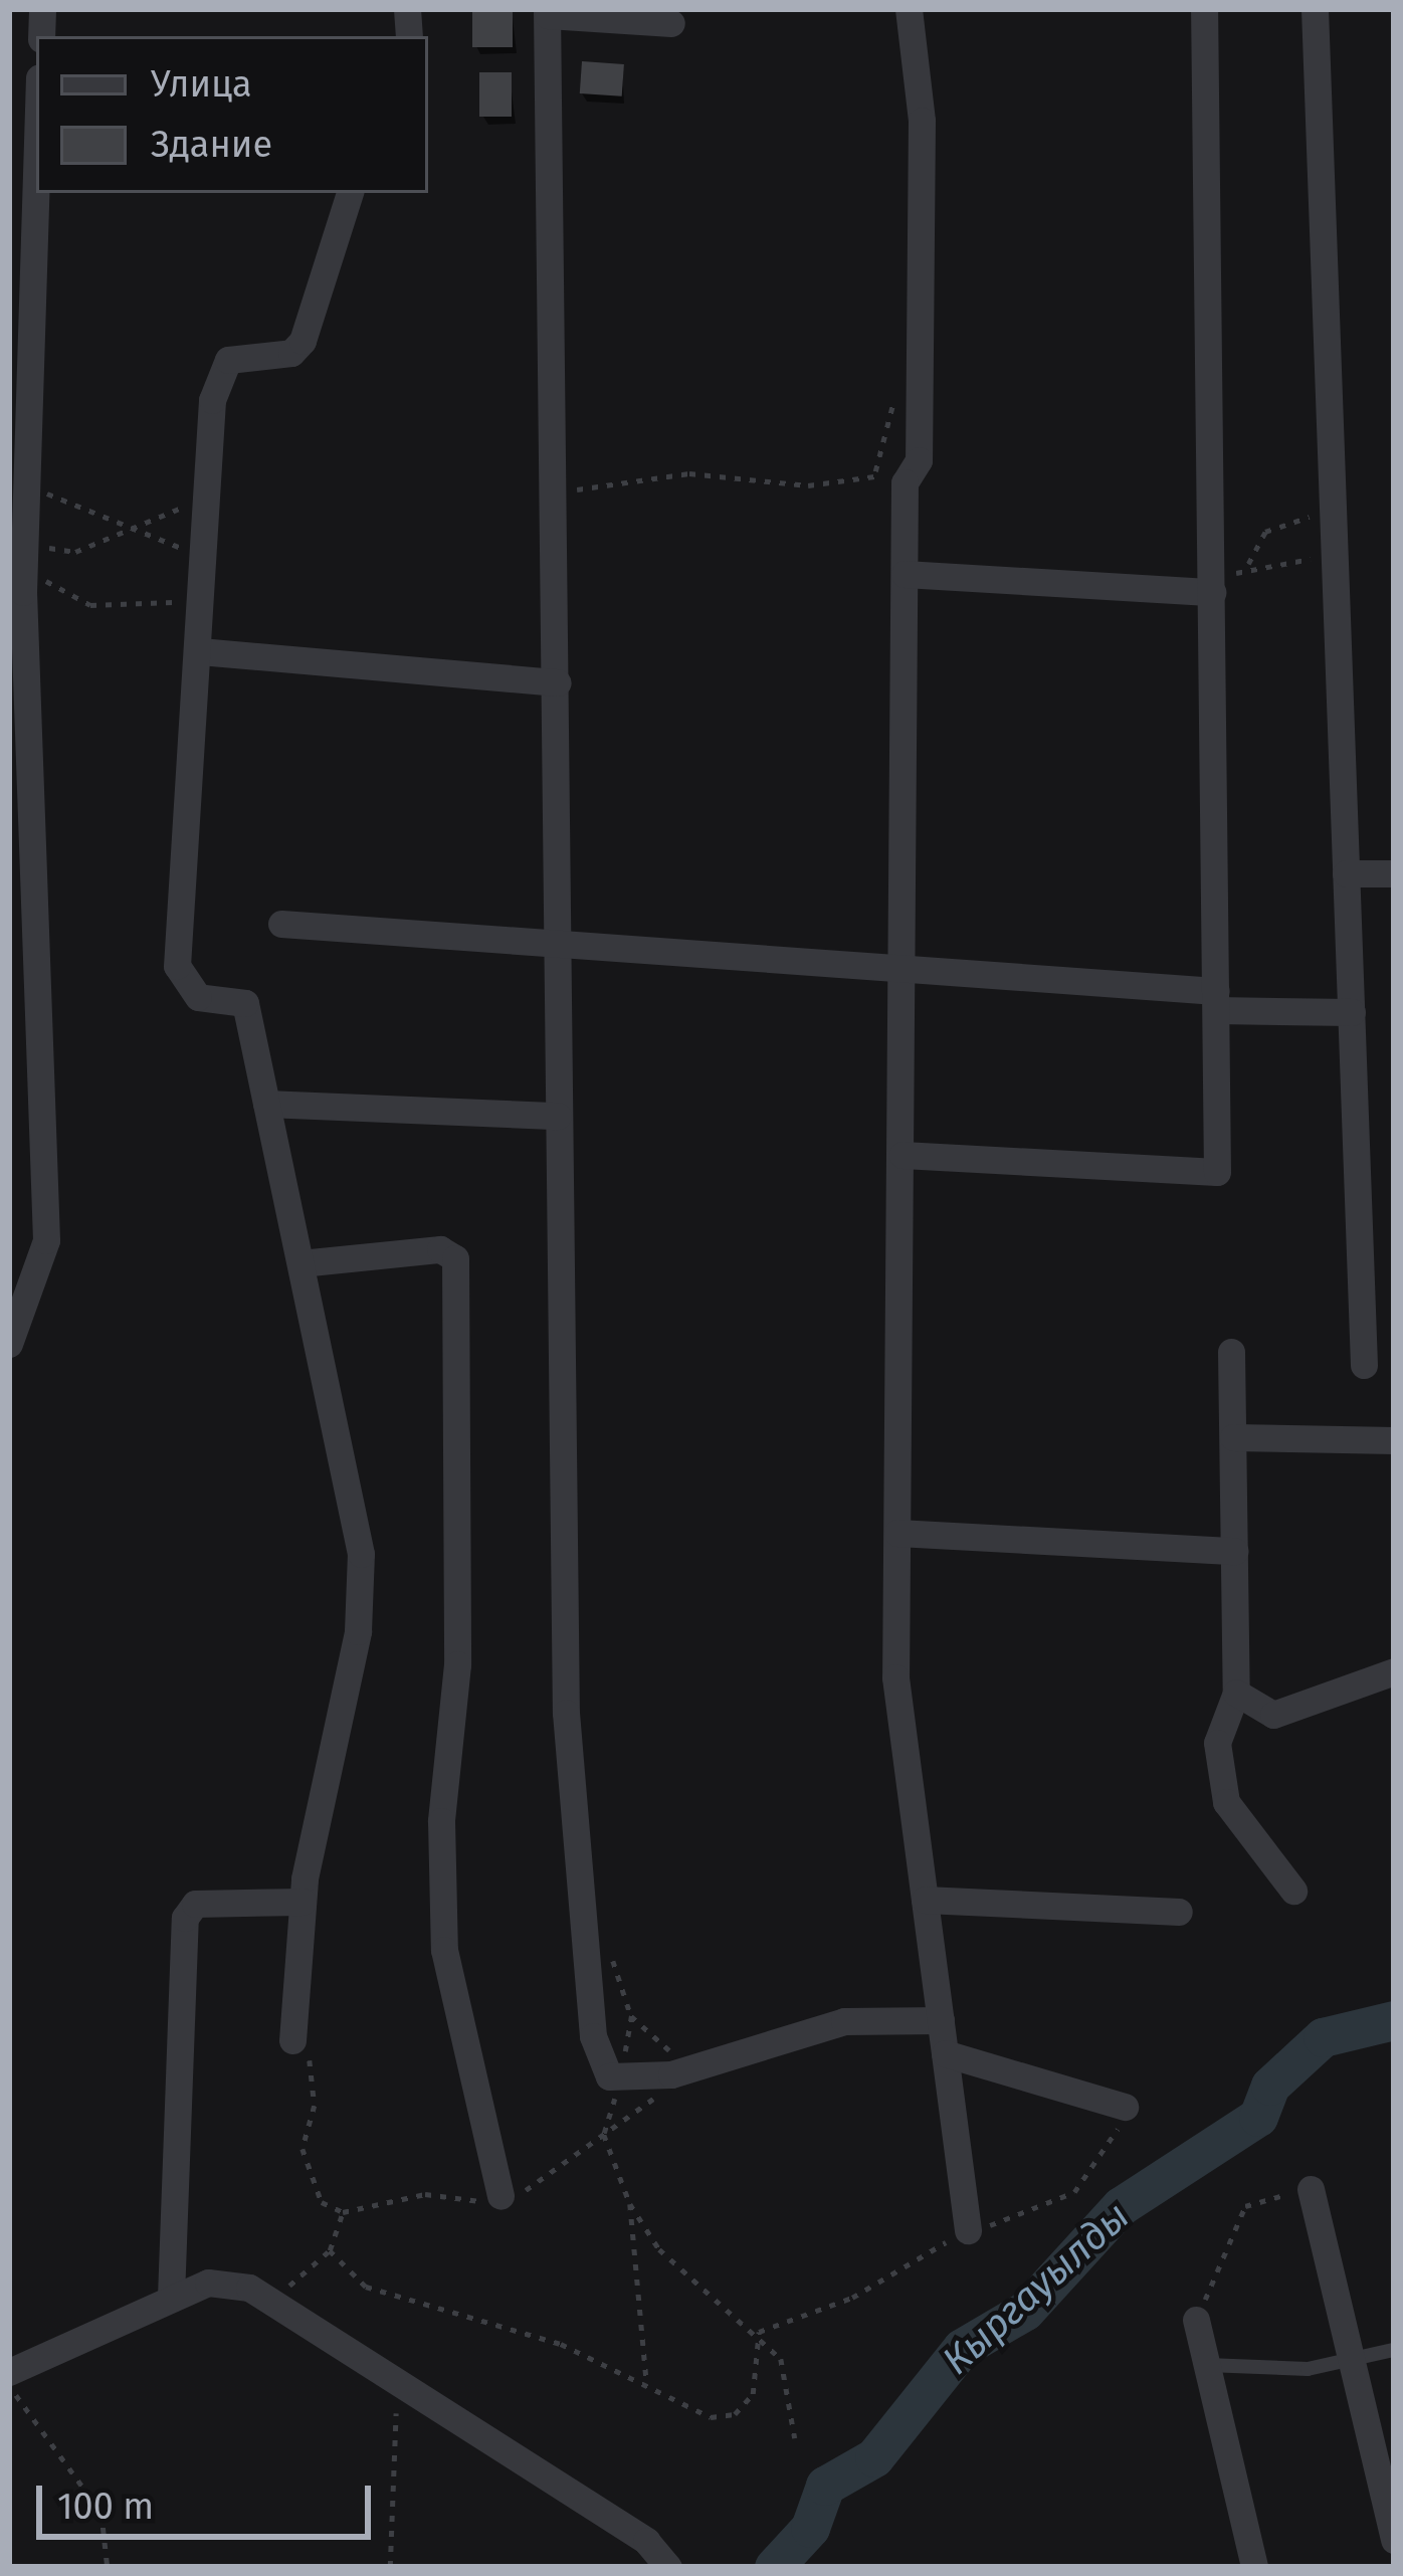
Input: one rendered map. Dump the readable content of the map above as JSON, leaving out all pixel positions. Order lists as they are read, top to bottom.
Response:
{
  "water": ["Кыргауылды"],
  "legend": ["Улица", "Здание"],
  "scale_bar": "100 m"
}
